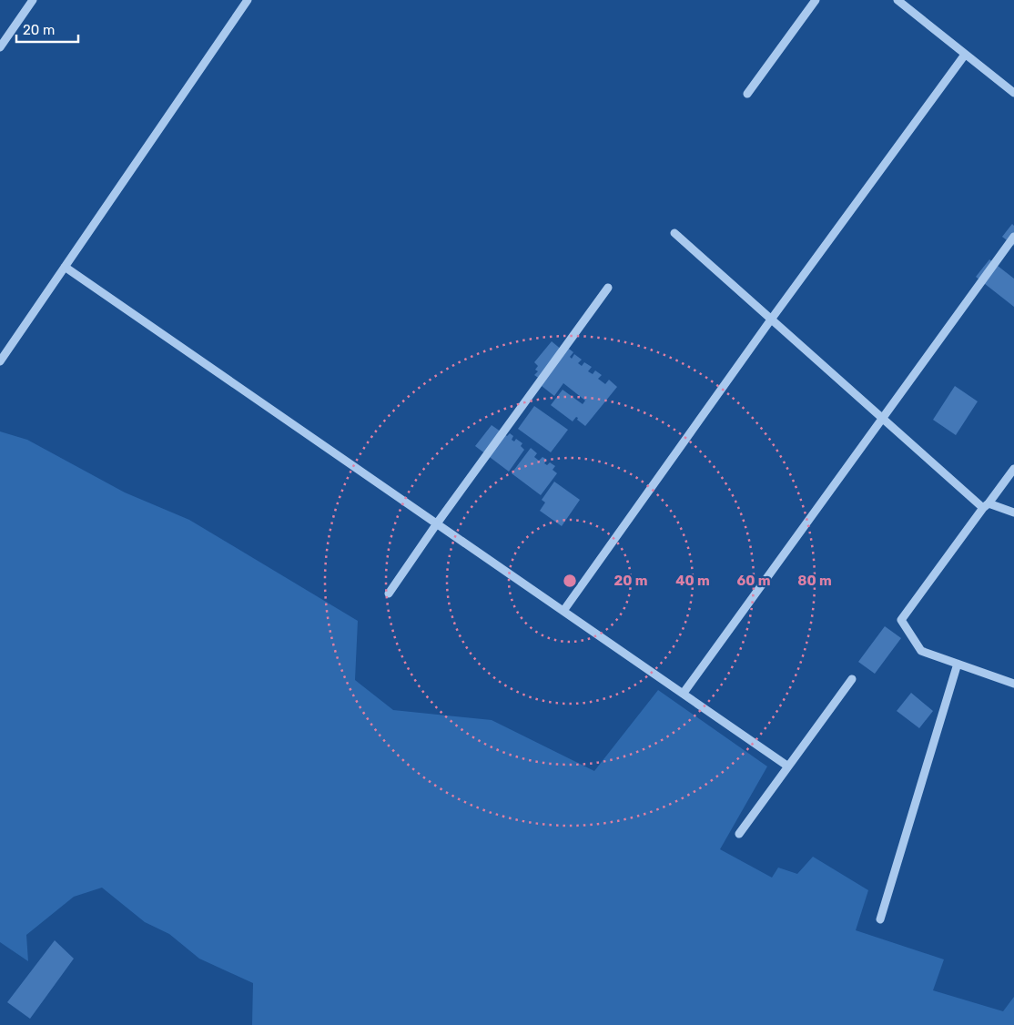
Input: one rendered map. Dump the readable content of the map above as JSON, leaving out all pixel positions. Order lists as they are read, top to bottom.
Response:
{
  "scale_bar": "20 m",
  "rings": [
    "20 m",
    "40 m",
    "60 m",
    "80 m"
  ]
}
